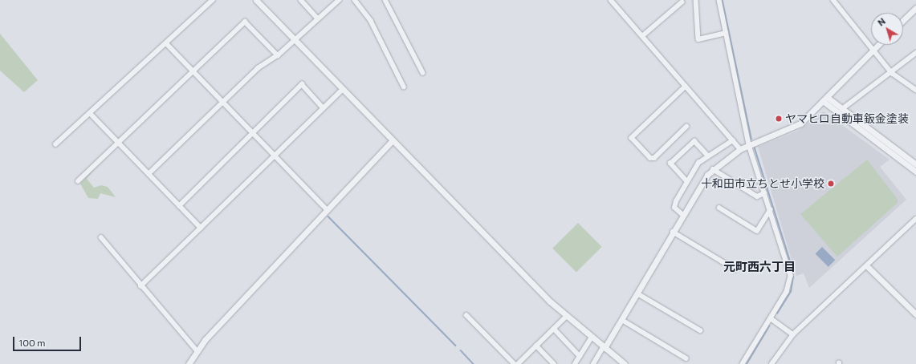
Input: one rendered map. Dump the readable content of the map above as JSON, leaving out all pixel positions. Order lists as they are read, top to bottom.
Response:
{
  "districts": ["元町西六丁目"],
  "places": ["ヤマヒロ自動車鈑金塗装", "十和田市立ちとせ小学校"],
  "scale_bar": "100 m",
  "north": "top left"
}
